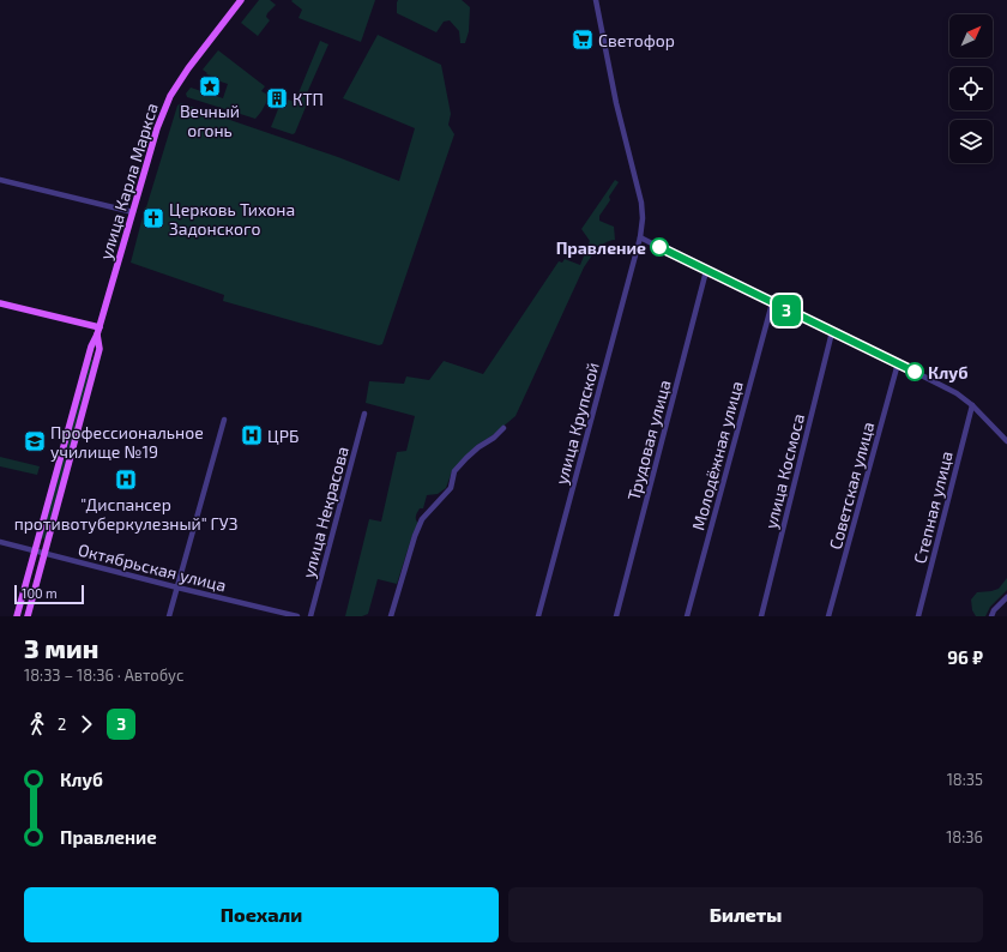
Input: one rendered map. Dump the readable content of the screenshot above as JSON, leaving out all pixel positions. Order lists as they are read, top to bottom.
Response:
{
  "streets": {
    "main road": ["улица Карла Маркса"],
    "street": [
      "улица Крупской",
      "Трудовая улица",
      "Молодёжная улица",
      "улица Космоса",
      "Советская улица",
      "Степная улица",
      "улица Некрасова",
      "Октябрьская улица"
    ]
  },
  "crossings": [
    ["улица Карла Маркса", "Октябрьская улица"]
  ],
  "places": {
    "supermarket": ["Светофор"],
    "place": ["Вечный огонь"],
    "building": ["КТП"],
    "church": ["Церковь Тихона Задонского"],
    "other": ["Правление", "Клуб"],
    "hospital": ["ЦРБ", "\"Диспансер противотуберкулезный\" ГУЗ"],
    "school or university": ["Профессиональное училище №19"]
  },
  "lines": ["bus line 3"],
  "scale_bar": "100 m",
  "north": "top right",
  "page": {
    "on_map": "3",
    "scale": "100 m",
    "heading": ["3 мин", "18:33 – 18:36 · Автобус", "96 ₽"],
    "legs": ["2", "3"],
    "list": [
      {
        "name": "Клуб",
        "value": "18:35"
      },
      {
        "name": "Правление",
        "value": "18:36"
      }
    ],
    "buttons": ["Поехали", "Билеты"]
  }
}
